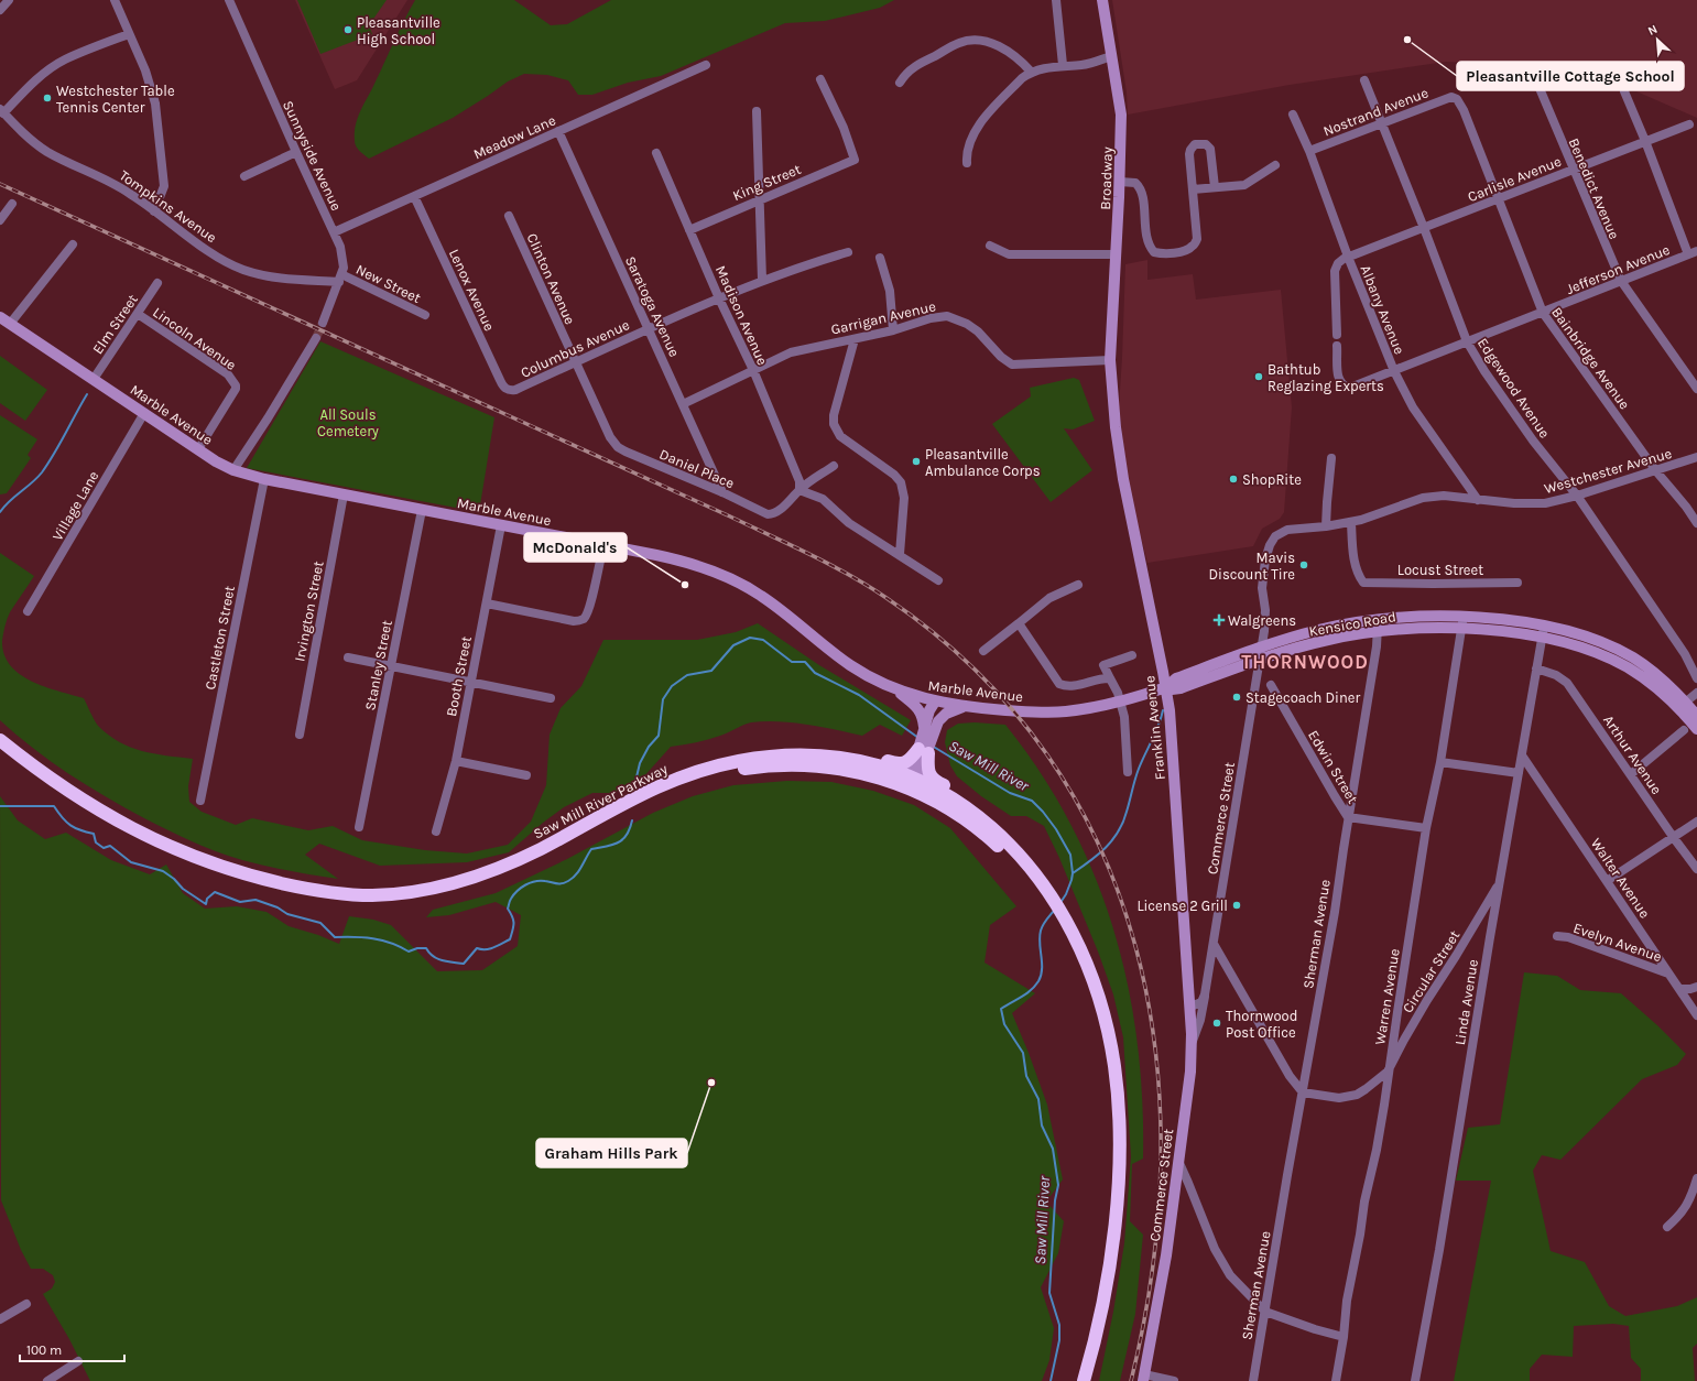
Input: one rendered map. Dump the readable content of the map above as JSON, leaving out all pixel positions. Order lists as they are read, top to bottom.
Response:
{
  "streets": {
    "highway": ["Saw Mill River Parkway"],
    "street": [
      "Nostrand Avenue",
      "Meadow Lane",
      "Sunnyside Avenue",
      "Broadway",
      "Carlisle Avenue",
      "King Street",
      "Benedict Avenue",
      "Tompkins Avenue",
      "Jefferson Avenue",
      "Clinton Avenue",
      "New Street",
      "Lenox Avenue",
      "Saratoga Avenue",
      "Albany Avenue",
      "Madison Avenue",
      "Garrigan Avenue",
      "Elm Street",
      "Lincoln Avenue",
      "Columbus Avenue",
      "Bainbridge Avenue",
      "Edgewood Avenue",
      "Marble Avenue",
      "Daniel Place",
      "Westchester Avenue",
      "Village Lane",
      "Locust Street",
      "Irvington Street",
      "Kensico Road",
      "Castleton Street",
      "Stanley Street",
      "Booth Street",
      "Franklin Avenue",
      "Arthur Avenue",
      "Edwin Street",
      "Commerce Street",
      "Walter Avenue",
      "Sherman Avenue",
      "Evelyn Avenue",
      "Circular Street",
      "Warren Avenue",
      "Linda Avenue"
    ]
  },
  "crossings": [
    ["Nostrand Avenue", "Albany Avenue"],
    ["Nostrand Avenue", "Bainbridge Avenue"],
    ["Nostrand Avenue", "Edgewood Avenue"],
    ["Meadow Lane", "Sunnyside Avenue"],
    ["Meadow Lane", "Lenox Avenue"],
    ["Meadow Lane", "Saratoga Avenue"],
    ["Sunnyside Avenue", "Tompkins Avenue"],
    ["Sunnyside Avenue", "New Street"],
    ["Broadway", "Garrigan Avenue"],
    ["Broadway", "Franklin Avenue"],
    ["Carlisle Avenue", "Benedict Avenue"],
    ["Carlisle Avenue", "Albany Avenue"],
    ["Carlisle Avenue", "Bainbridge Avenue"],
    ["Carlisle Avenue", "Edgewood Avenue"],
    ["King Street", "Madison Avenue"],
    ["Benedict Avenue", "Jefferson Avenue"],
    ["Tompkins Avenue", "New Street"],
    ["Jefferson Avenue", "Albany Avenue"],
    ["Jefferson Avenue", "Bainbridge Avenue"],
    ["Jefferson Avenue", "Edgewood Avenue"],
    ["Clinton Avenue", "Columbus Avenue"],
    ["Clinton Avenue", "Daniel Place"],
    ["Lenox Avenue", "Columbus Avenue"],
    ["Saratoga Avenue", "Garrigan Avenue"],
    ["Saratoga Avenue", "Columbus Avenue"],
    ["Saratoga Avenue", "Daniel Place"],
    ["Albany Avenue", "Westchester Avenue"],
    ["Madison Avenue", "Garrigan Avenue"],
    ["Madison Avenue", "Columbus Avenue"],
    ["Madison Avenue", "Daniel Place"],
    ["Garrigan Avenue", "Franklin Avenue"],
    ["Elm Street", "Lincoln Avenue"],
    ["Elm Street", "Marble Avenue"],
    ["Lincoln Avenue", "Marble Avenue"],
    ["Bainbridge Avenue", "Westchester Avenue"],
    ["Edgewood Avenue", "Westchester Avenue"],
    ["Marble Avenue", "Village Lane"],
    ["Marble Avenue", "Irvington Street"],
    ["Marble Avenue", "Kensico Road"],
    ["Marble Avenue", "Castleton Street"],
    ["Marble Avenue", "Stanley Street"],
    ["Marble Avenue", "Booth Street"],
    ["Marble Avenue", "Franklin Avenue"],
    ["Westchester Avenue", "Locust Street"],
    ["Westchester Avenue", "Kensico Road"],
    ["Westchester Avenue", "Commerce Street"],
    ["Kensico Road", "Franklin Avenue"],
    ["Kensico Road", "Commerce Street"],
    ["Kensico Road", "Sherman Avenue"],
    ["Kensico Road", "Warren Avenue"],
    ["Kensico Road", "Linda Avenue"],
    ["Franklin Avenue", "Commerce Street"],
    ["Arthur Avenue", "Linda Avenue"],
    ["Edwin Street", "Sherman Avenue"],
    ["Edwin Street", "Warren Avenue"],
    ["Walter Avenue", "Evelyn Avenue"],
    ["Walter Avenue", "Linda Avenue"],
    ["Sherman Avenue", "Circular Street"],
    ["Circular Street", "Warren Avenue"],
    ["Circular Street", "Linda Avenue"]
  ],
  "districts": ["THORNWOOD"],
  "water": ["Saw Mill River"],
  "parks": ["All Souls Cemetery"],
  "places": {
    "other": [
      "Pleasantville High School",
      "Pleasantville Cottage School",
      "Westchester Table Tennis Center",
      "Bathtub Reglazing Experts",
      "Pleasantville Ambulance Corps",
      "ShopRite",
      "Mavis Discount Tire",
      "McDonald's",
      "Stagecoach Diner",
      "License 2 Grill",
      "Thornwood Post Office",
      "Graham Hills Park"
    ],
    "health": ["Walgreens"]
  },
  "scale_bar": "100 m",
  "north": "top left"
}
